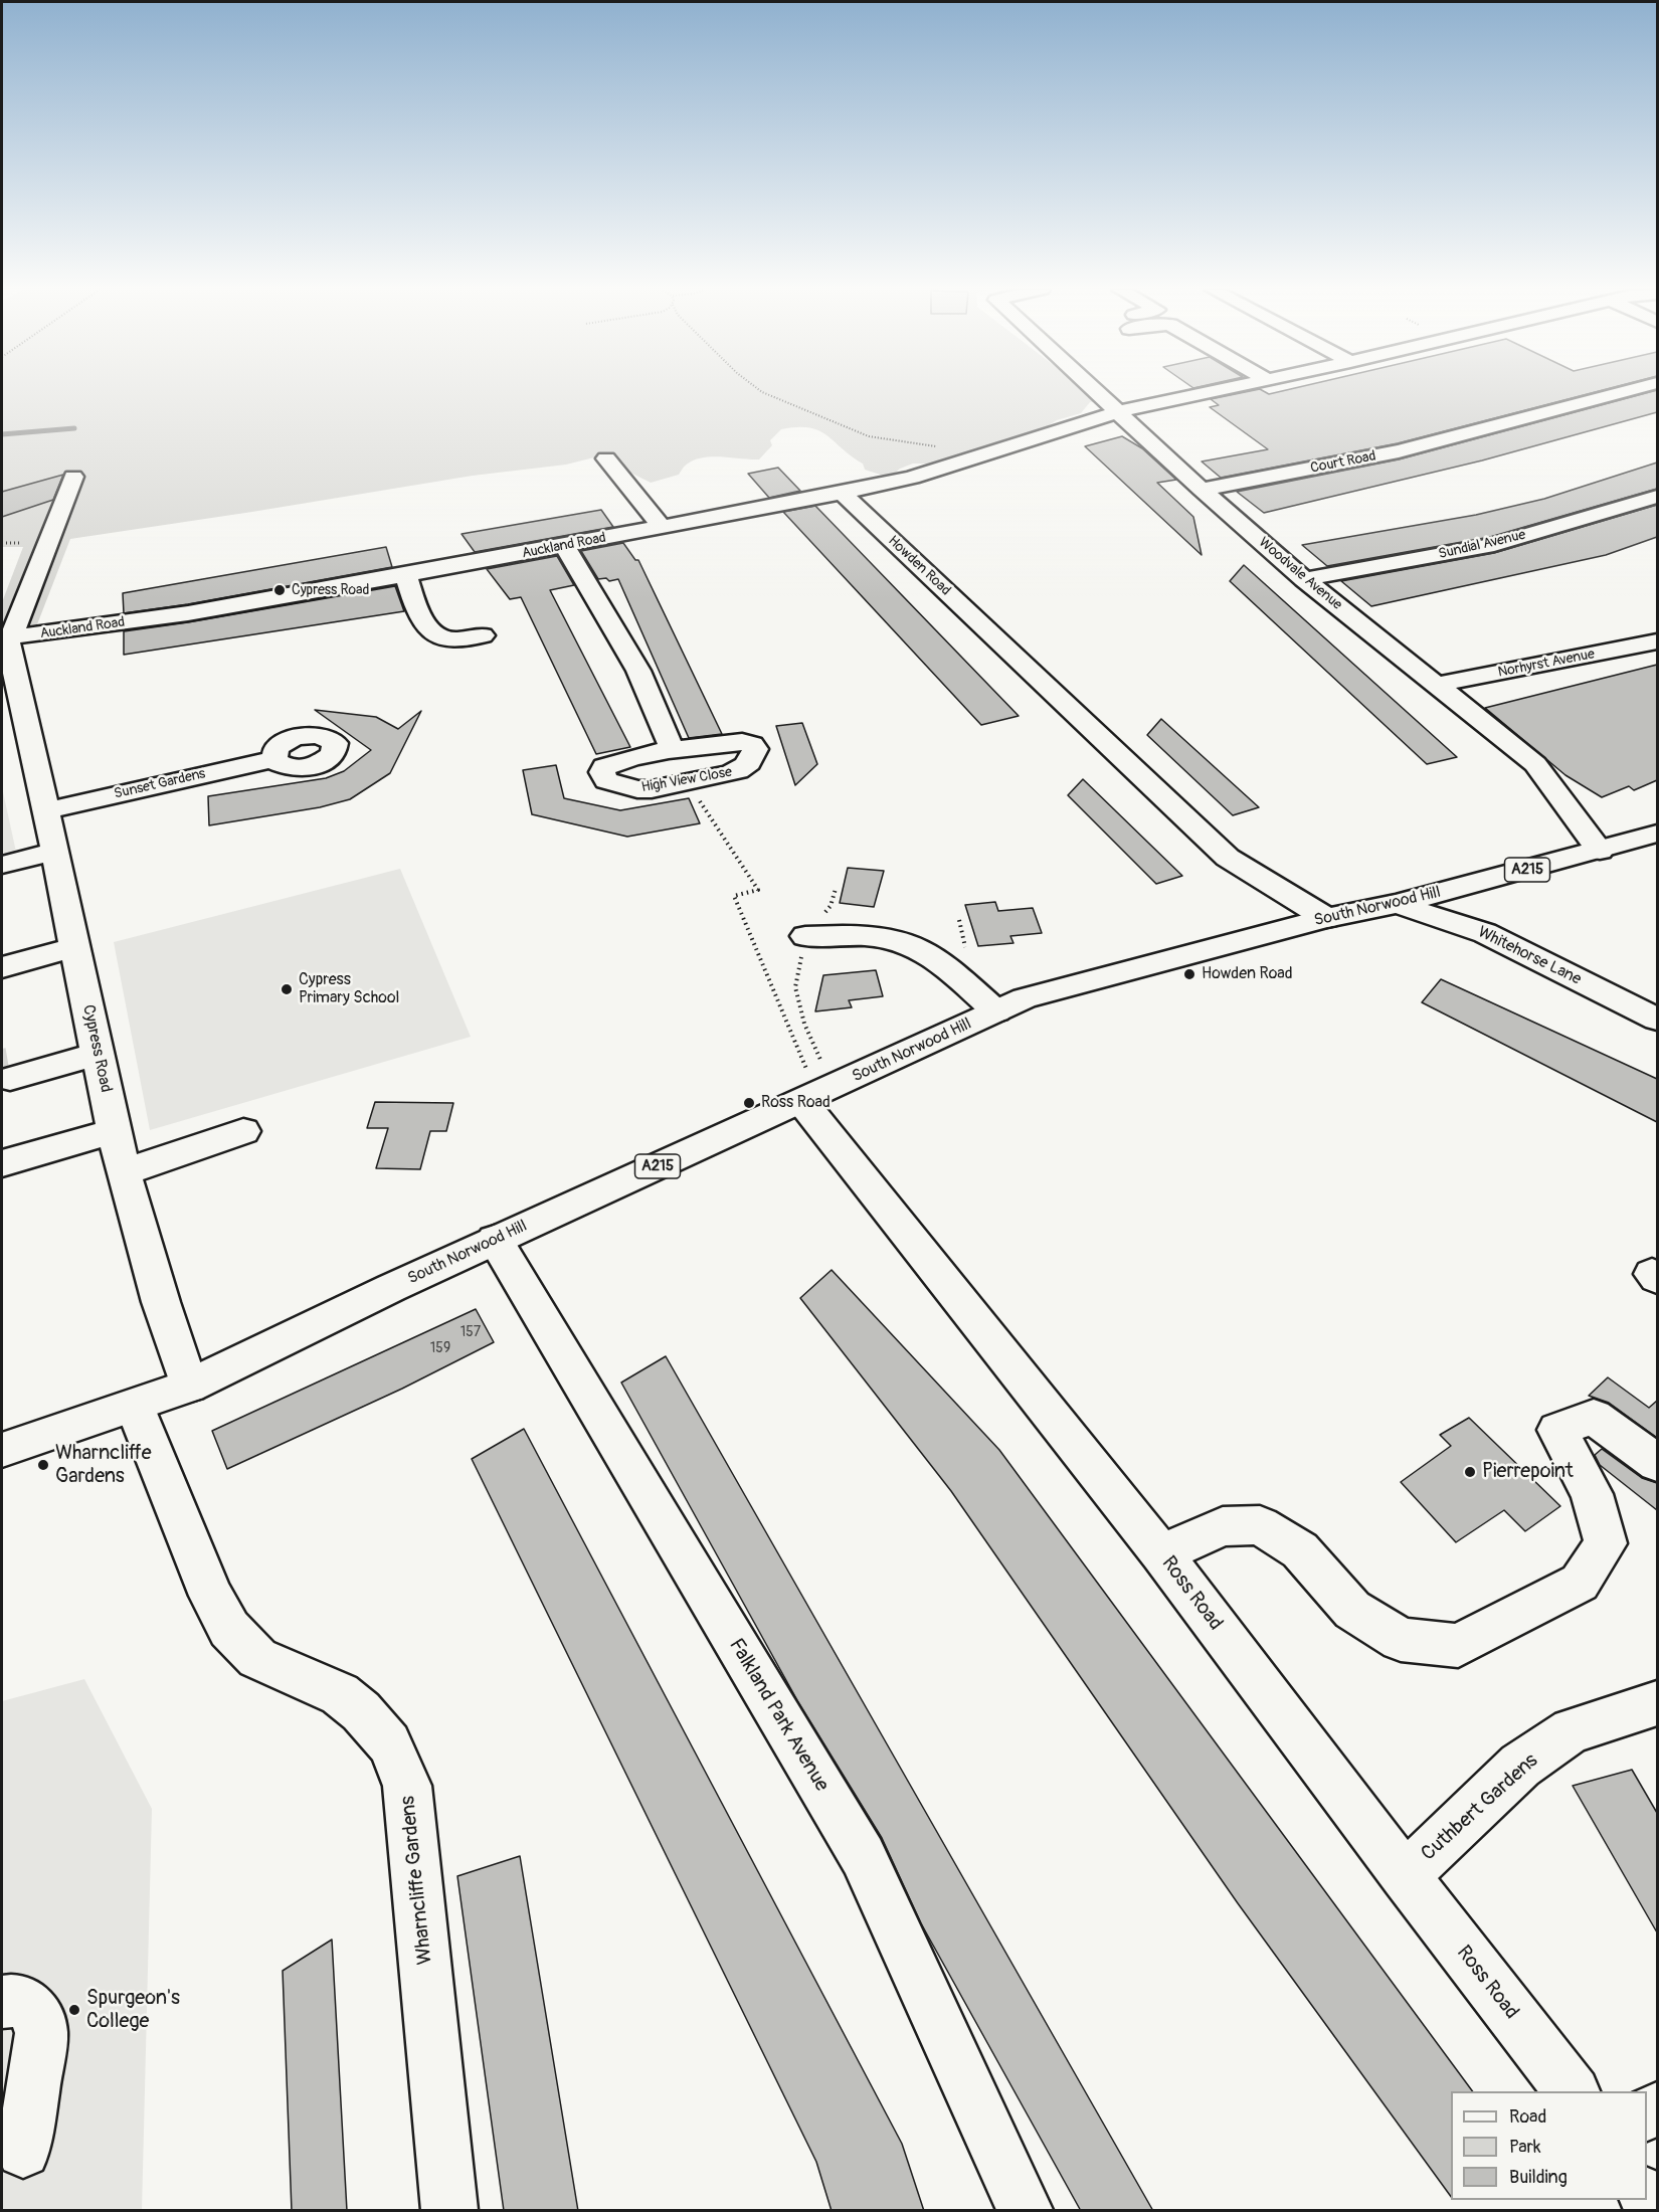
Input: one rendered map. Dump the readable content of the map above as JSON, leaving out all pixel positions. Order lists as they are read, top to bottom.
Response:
{
  "streets": {
    "street": [
      "Court Road",
      "Sundial Avenue",
      "Auckland Road",
      "Howden Road",
      "Woodvale Avenue",
      "Norhyrst Avenue",
      "High View Close",
      "Sunset Gardens",
      "A215",
      "South Norwood Hill",
      "Whitehorse Lane",
      "Cypress Road",
      "Ross Road",
      "Falkland Park Avenue",
      "Cuthbert Gardens",
      "Wharncliffe Gardens"
    ]
  },
  "crossings": [
    ["Court Road", "Woodvale Avenue"],
    ["Sundial Avenue", "Woodvale Avenue"],
    ["Auckland Road", "Howden Road"],
    ["Auckland Road", "Woodvale Avenue"],
    ["Auckland Road", "High View Close"],
    ["Auckland Road", "Cypress Road"],
    ["Howden Road", "South Norwood Hill"],
    ["Woodvale Avenue", "Norhyrst Avenue"],
    ["Woodvale Avenue", "South Norwood Hill"],
    ["Sunset Gardens", "Cypress Road"],
    ["South Norwood Hill", "Whitehorse Lane"],
    ["South Norwood Hill", "Cypress Road"],
    ["South Norwood Hill", "Ross Road"],
    ["South Norwood Hill", "Falkland Park Avenue"],
    ["South Norwood Hill", "Wharncliffe Gardens"],
    ["Ross Road", "Cuthbert Gardens"]
  ],
  "places": [
    "Cypress Road",
    "Howden Road",
    "Cypress Primary School",
    "Ross Road",
    "Wharncliffe Gardens",
    "Pierrepoint",
    "Spurgeon's College"
  ],
  "house_numbers": ["157", "159"],
  "legend": ["Road", "Park", "Building"]
}
